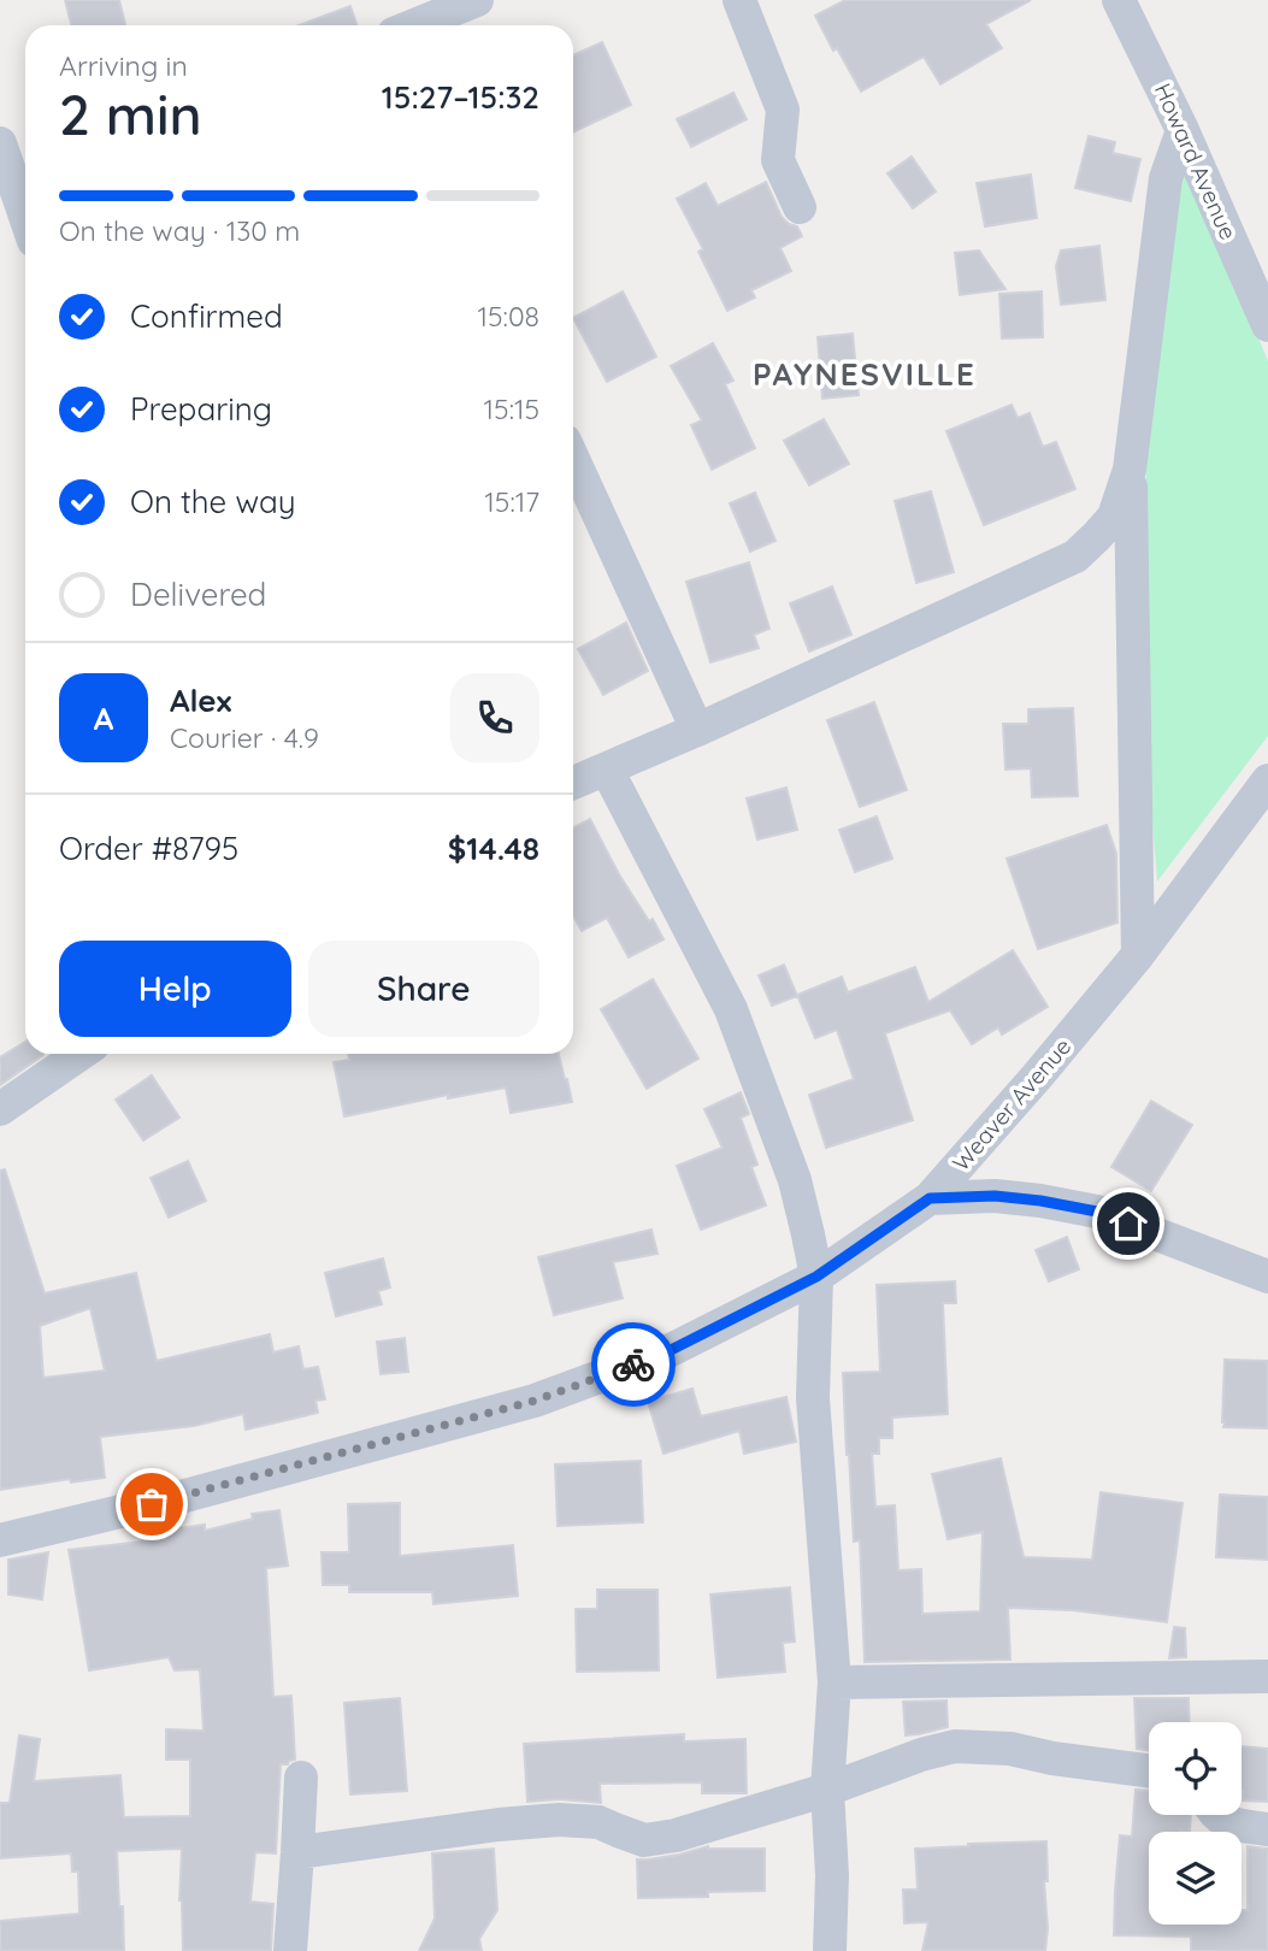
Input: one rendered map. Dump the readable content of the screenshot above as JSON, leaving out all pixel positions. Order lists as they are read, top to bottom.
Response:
{
  "streets": {
    "street": ["Howard Avenue", "Weaver Avenue"]
  },
  "districts": ["PAYNESVILLE"],
  "page": {
    "heading": ["2 min", "Arriving in", "15:27–15:32"],
    "panel": [
      "Alex",
      "Courier · 4.9",
      "Order #8795",
      "$14.48"
    ],
    "bar": "On the way · 130 m",
    "list": [
      ["Confirmed", "15:08"],
      ["Preparing", "15:15"],
      ["On the way", "15:17"],
      "Delivered"
    ],
    "round": "A",
    "buttons": ["Help", "Share"]
  }
}
